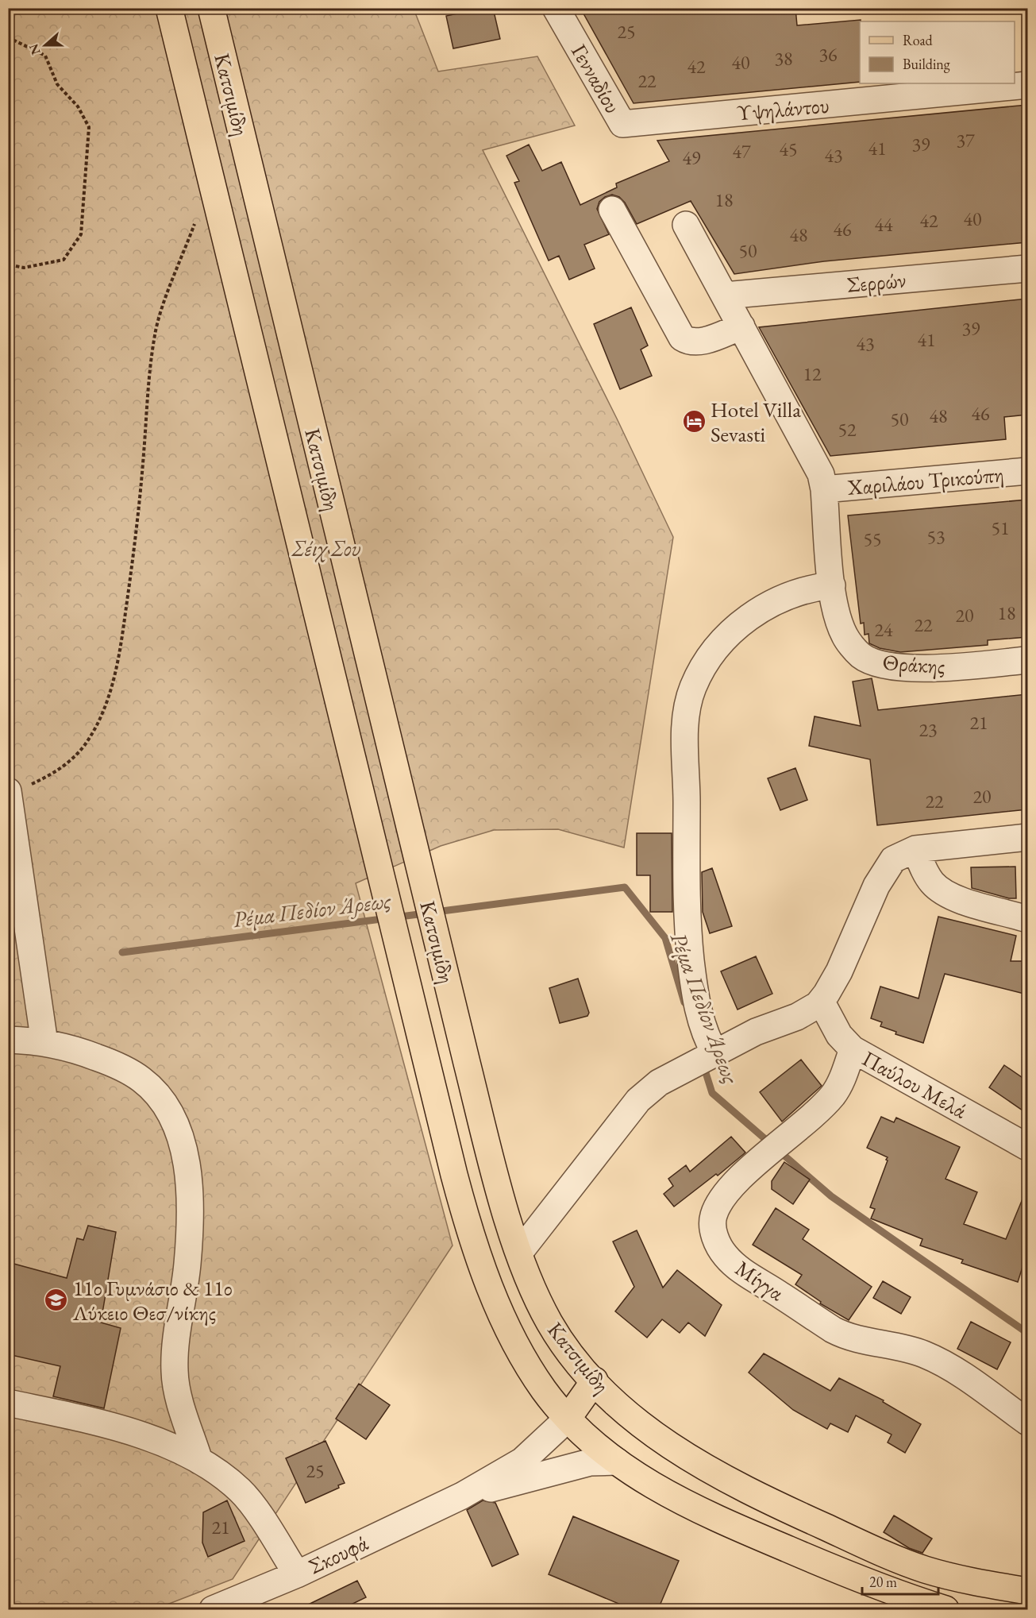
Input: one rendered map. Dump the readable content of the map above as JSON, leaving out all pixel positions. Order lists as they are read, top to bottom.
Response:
{
  "streets": {
    "main road": ["Κατσιμίδη"],
    "street": [
      "Γενναδίου",
      "Υψηλάντου",
      "Σερρών",
      "Χαριλάου Τρικούπη",
      "Θράκης",
      "Παύλου Μελά",
      "Μίγγα",
      "Σκουφά"
    ]
  },
  "crossings": [
    ["Γενναδίου", "Υψηλάντου"],
    ["Κατσιμίδη", "Σκουφά"],
    ["Σερρών", "Θράκης"],
    ["Χαριλάου Τρικούπη", "Θράκης"],
    ["Παύλου Μελά", "Μίγγα"]
  ],
  "water": ["Ρέμα Πεδίον Άρεως"],
  "parks": ["Σέιχ Σου"],
  "places": {
    "hotel": ["Hotel Villa Sevasti"],
    "school or university": ["11ο Γυμνάσιο & 11ο Λύκειο Θεσ/νίκης"]
  },
  "house_numbers": [
    "25",
    "36",
    "38",
    "40",
    "42",
    "22",
    "37",
    "39",
    "41",
    "45",
    "47",
    "43",
    "49",
    "18",
    "40",
    "42",
    "44",
    "46",
    "48",
    "50",
    "39",
    "41",
    "43",
    "12",
    "46",
    "48",
    "50",
    "52",
    "51",
    "53",
    "55",
    "18",
    "20",
    "22",
    "24",
    "21",
    "23",
    "20",
    "22",
    "25",
    "21"
  ],
  "legend": ["Road", "Building"],
  "scale_bar": "20 m",
  "north": "left"
}
